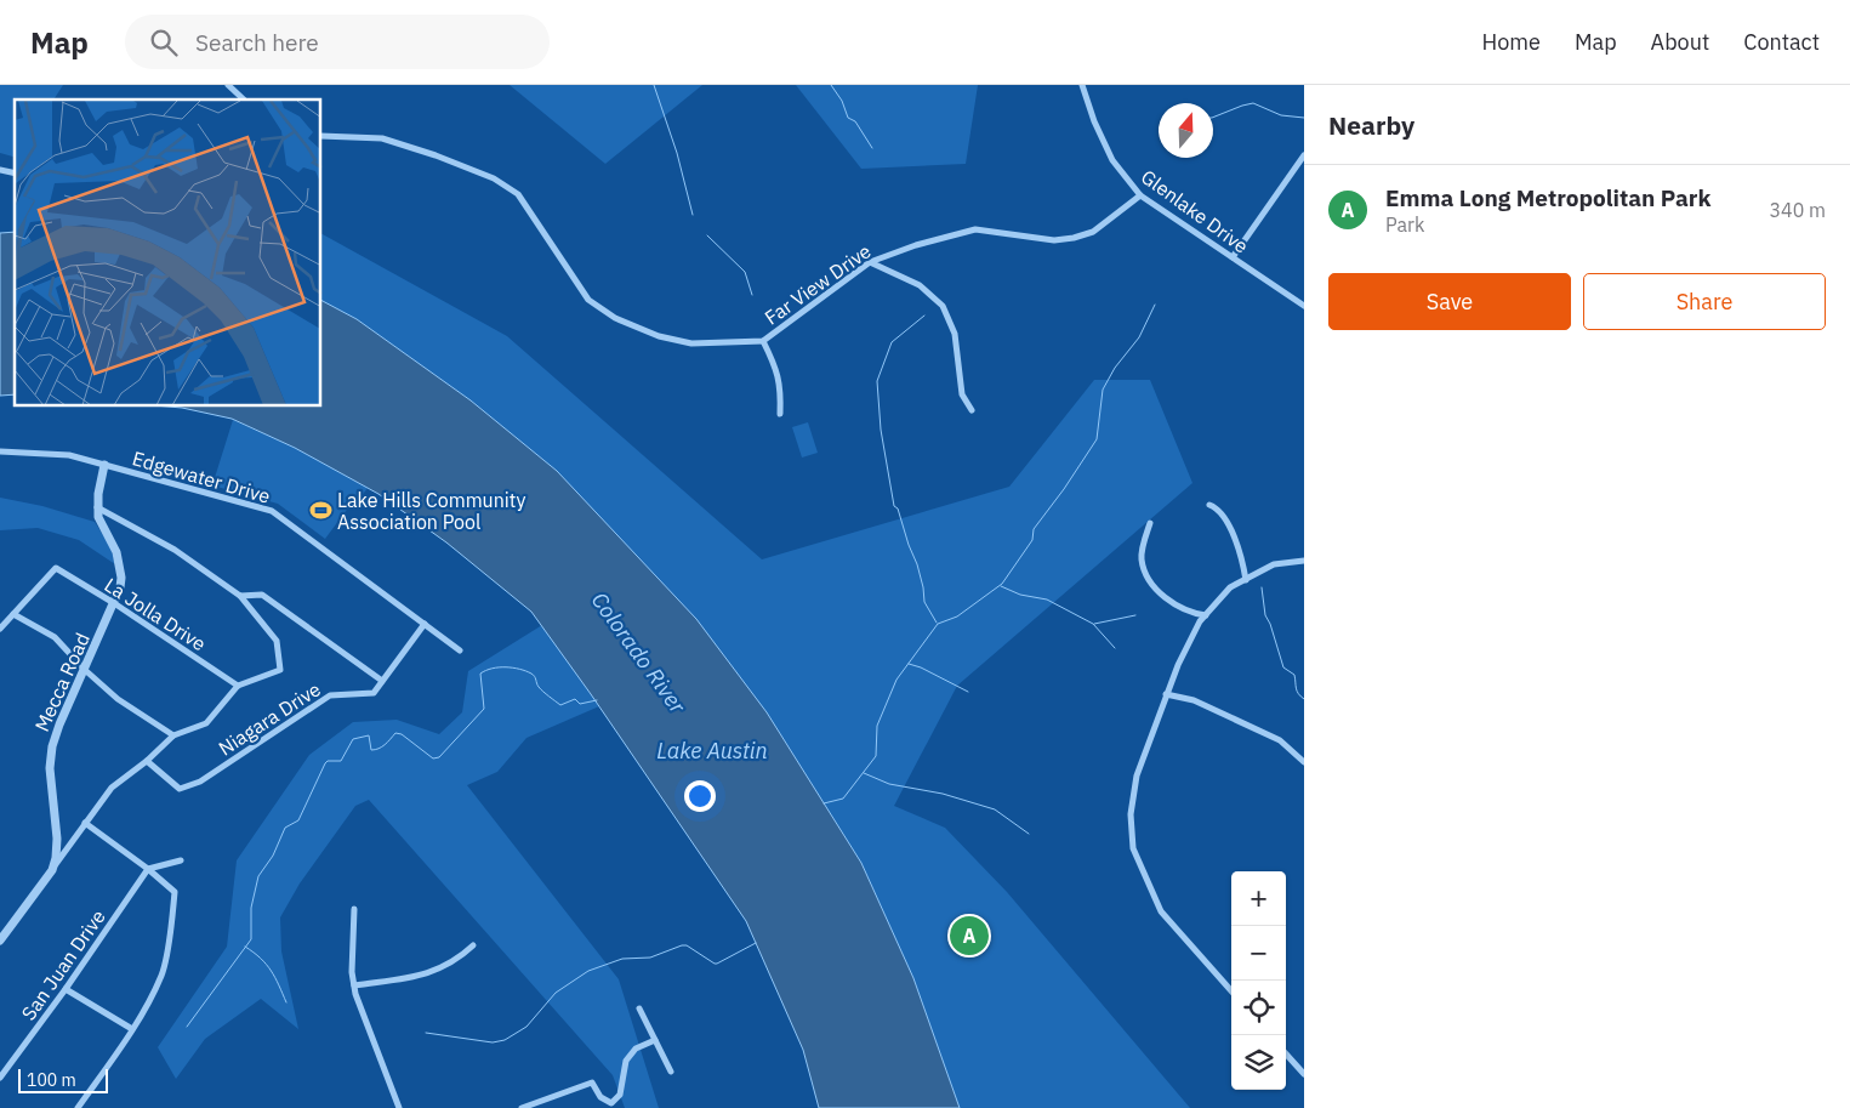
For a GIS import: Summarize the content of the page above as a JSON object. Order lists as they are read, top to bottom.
{
  "streets": {
    "street": [
      "Glenlake Drive",
      "Far View Drive",
      "Edgewater Drive",
      "La Jolla Drive",
      "Mecca Road",
      "Niagara Drive",
      "San Juan Drive"
    ]
  },
  "crossings": [
    ["Glenlake Drive", "Far View Drive"],
    ["Edgewater Drive", "Niagara Drive"],
    ["La Jolla Drive", "Mecca Road"]
  ],
  "water": ["Colorado River", "Lake Austin"],
  "places": {
    "sports": ["Lake Hills Community Association Pool"]
  },
  "scale_bar": "100 m",
  "north": "top",
  "page": {
    "header": "Map",
    "search": "Search here",
    "nav": [
      "Home",
      "Map",
      "About",
      "Contact"
    ],
    "heading": "Nearby",
    "list": [
      {
        "mark": "A",
        "name": "Emma Long Metropolitan Park",
        "note": "Park",
        "value": "340 m"
      }
    ],
    "buttons": ["Save", "Share"],
    "map_buttons": ["+", "−"],
    "pins": "A",
    "scale": "100 m"
  }
}
